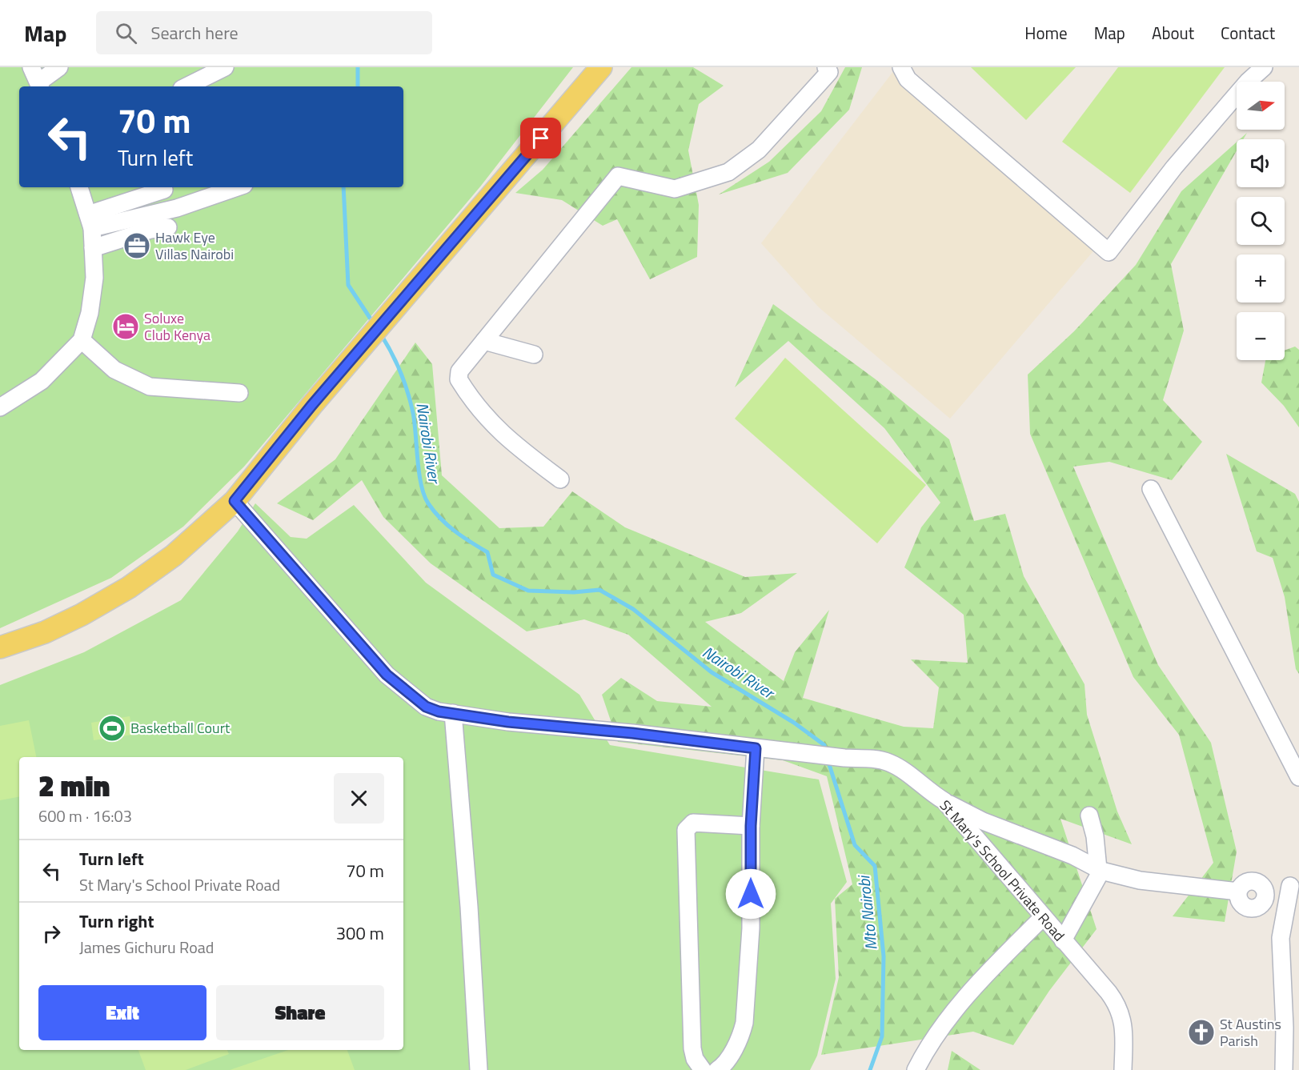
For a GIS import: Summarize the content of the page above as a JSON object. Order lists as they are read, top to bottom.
{
  "streets": {
    "street": ["St Mary's School Private Road"]
  },
  "water": ["Nairobi River", "Mto Nairobi"],
  "places": {
    "office": ["Hawk Eye Villas Nairobi"],
    "hotel": ["Soluxe Club Kenya"],
    "sports": ["Basketball Court"],
    "church": ["St Austins Parish"]
  },
  "north": "right",
  "page": {
    "header": "Map",
    "search": "Search here",
    "nav": [
      "Home",
      "Map",
      "About",
      "Contact"
    ],
    "map_buttons": ["+", "−"],
    "turn": ["70 m", "Turn left"],
    "heading": ["2 min", "600 m · 16:03"],
    "list": [
      {
        "name": "Turn left",
        "note": "St Mary's School Private Road",
        "value": "70 m"
      },
      {
        "name": "Turn right",
        "note": "James Gichuru Road",
        "value": "300 m"
      }
    ],
    "buttons": ["Exit", "Share"]
  }
}
